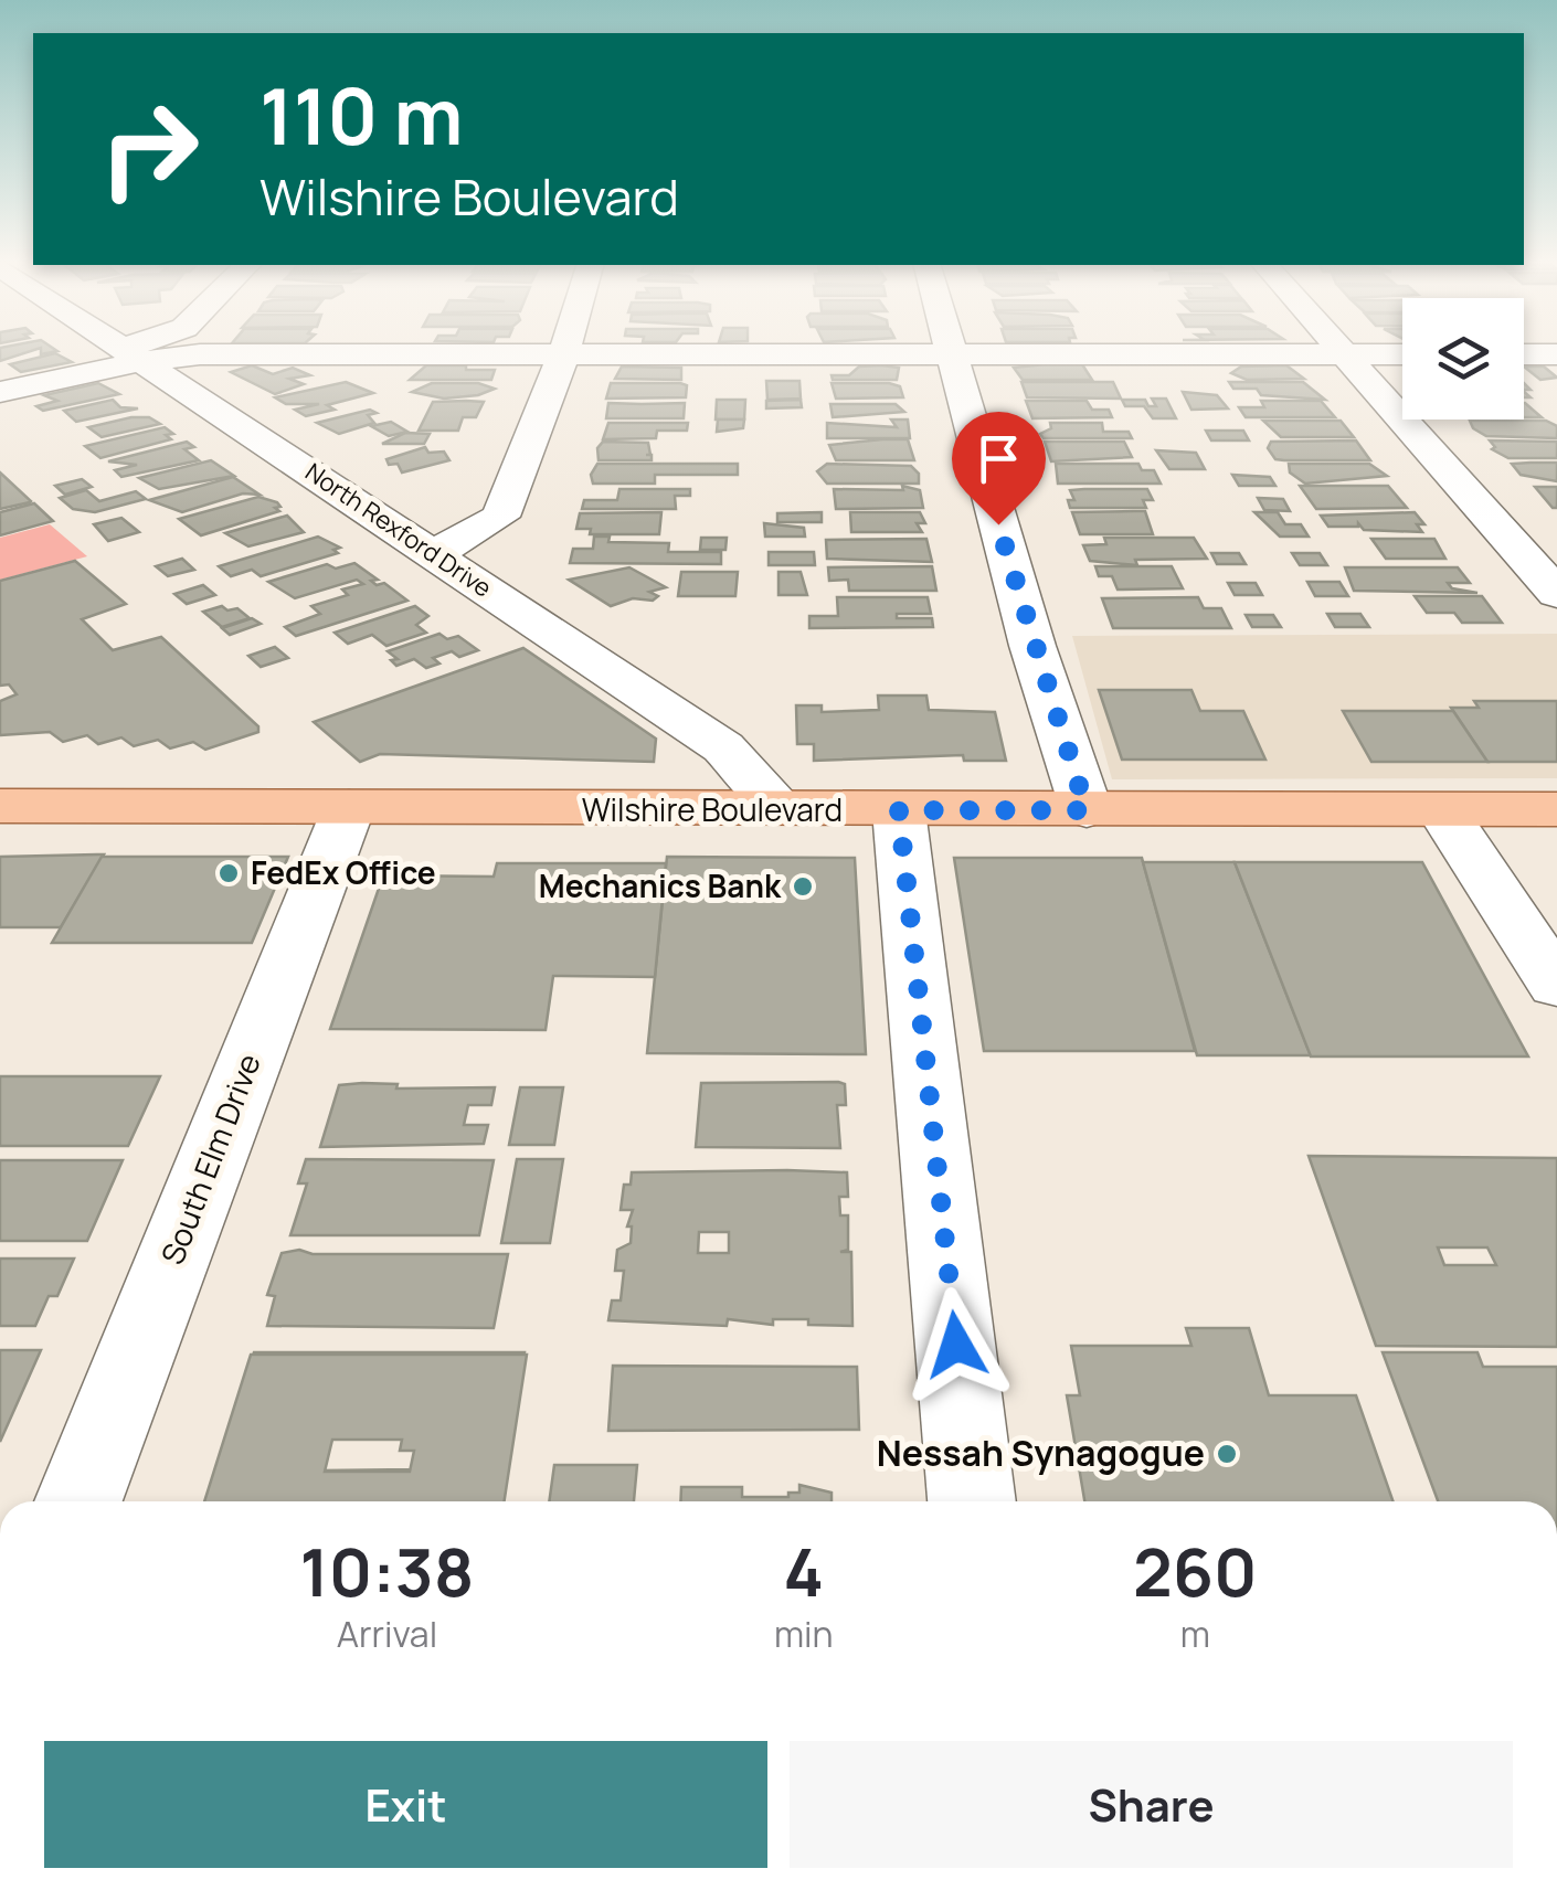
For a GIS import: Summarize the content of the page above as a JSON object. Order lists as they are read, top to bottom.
{
  "streets": {
    "main road": ["Wilshire Boulevard"],
    "street": ["North Rexford Drive", "South Elm Drive"]
  },
  "crossings": [
    ["North Rexford Drive", "Wilshire Boulevard"],
    ["Wilshire Boulevard", "South Elm Drive"]
  ],
  "places": ["FedEx Office", "Mechanics Bank", "Nessah Synagogue"],
  "page": {
    "turn": ["110 m", "Wilshire Boulevard"],
    "eta": [
      "10:38",
      "Arrival",
      "4",
      "min",
      "260",
      "m"
    ],
    "buttons": ["Exit", "Share"]
  }
}
